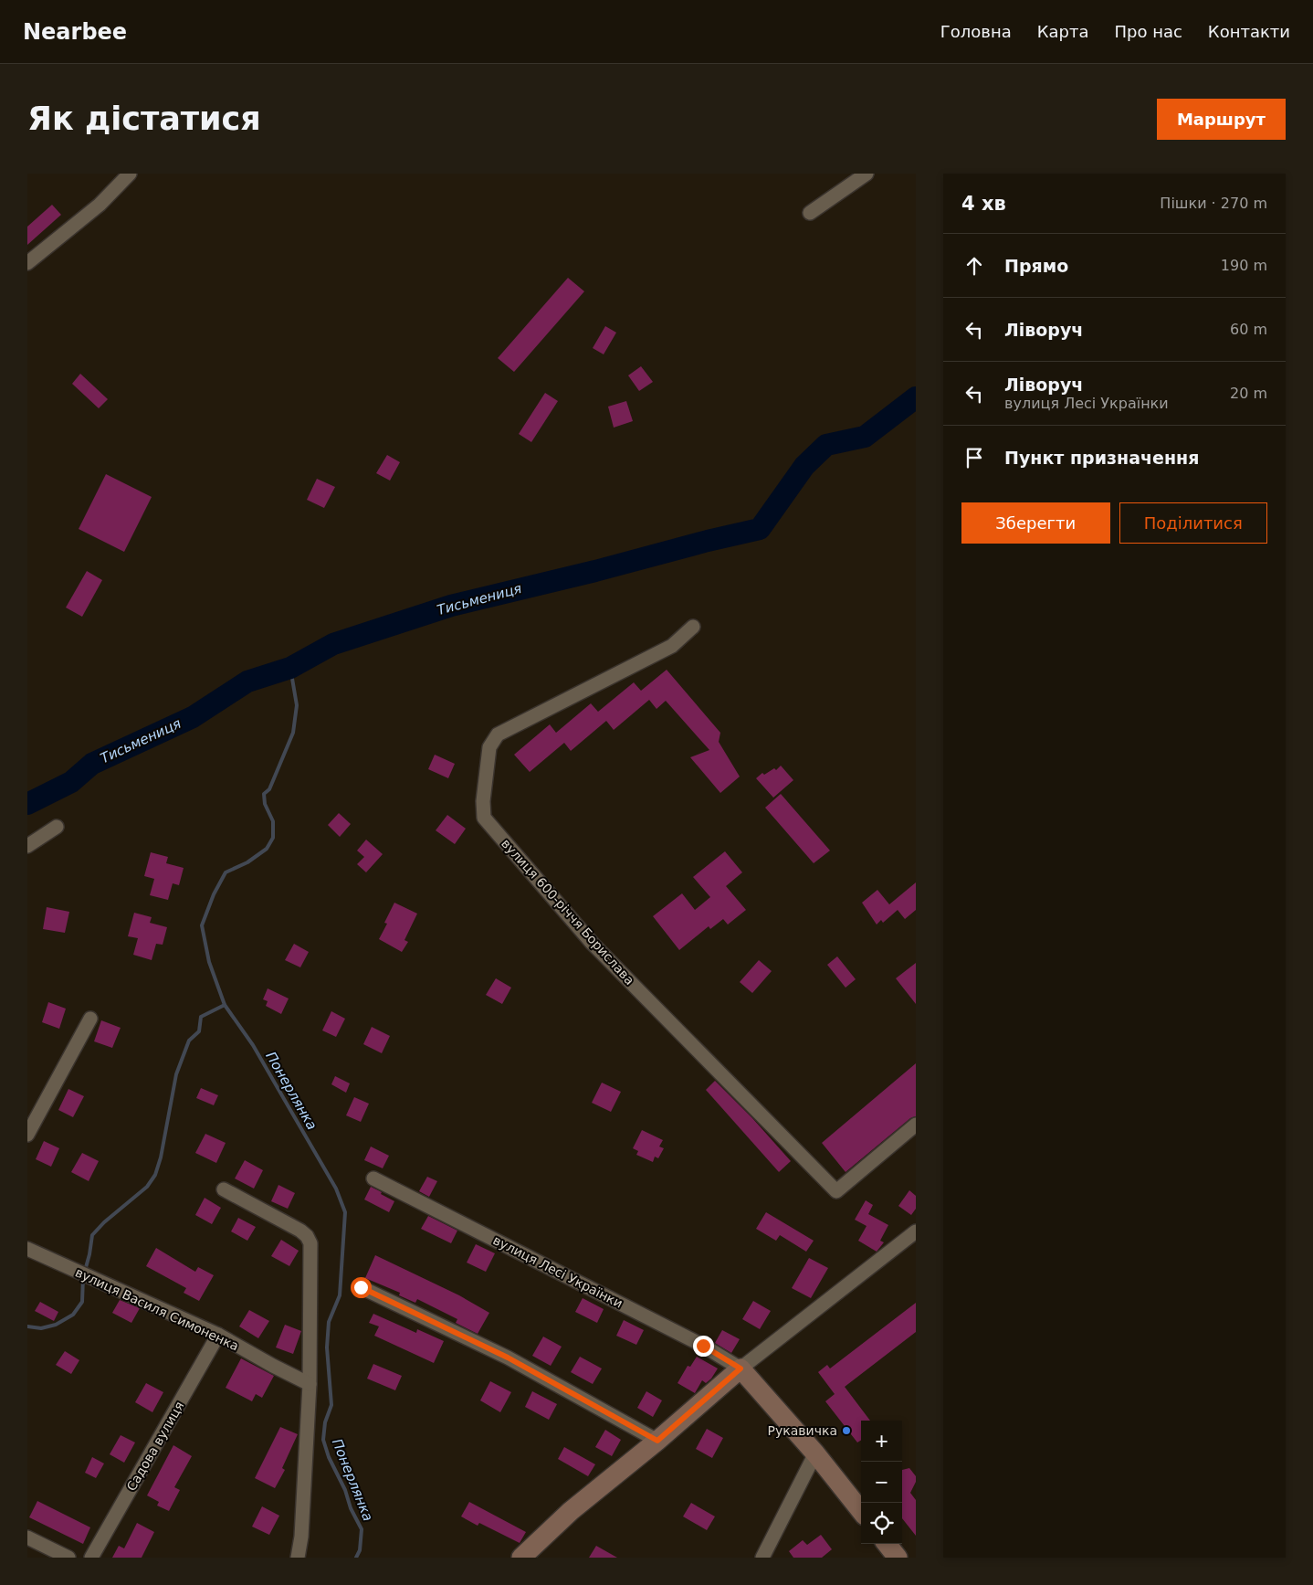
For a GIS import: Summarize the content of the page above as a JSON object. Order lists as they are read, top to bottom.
{
  "streets": {
    "street": [
      "вулиця 600-річчя Борислава",
      "вулиця Лесі Українки",
      "вулиця Василя Симоненка",
      "Садова вулиця"
    ]
  },
  "crossings": [
    ["вулиця Василя Симоненка", "Садова вулиця"]
  ],
  "water": ["Тисьмениця", "Понерлянка"],
  "places": ["Рукавичка"],
  "page": {
    "header": "Nearbee",
    "nav": [
      "Головна",
      "Карта",
      "Про нас",
      "Контакти"
    ],
    "buttons": [
      "Маршрут",
      ["Зберегти", "Поділитися"]
    ],
    "title": "Як дістатися",
    "heading": ["4 хв", "Пішки · 270 m"],
    "list": [
      ["Прямо", "190 m"],
      ["Ліворуч", "60 m"],
      ["Ліворуч", "вулиця Лесі Українки", "20 m"],
      "Пункт призначення"
    ],
    "map_buttons": ["+", "−"]
  }
}
